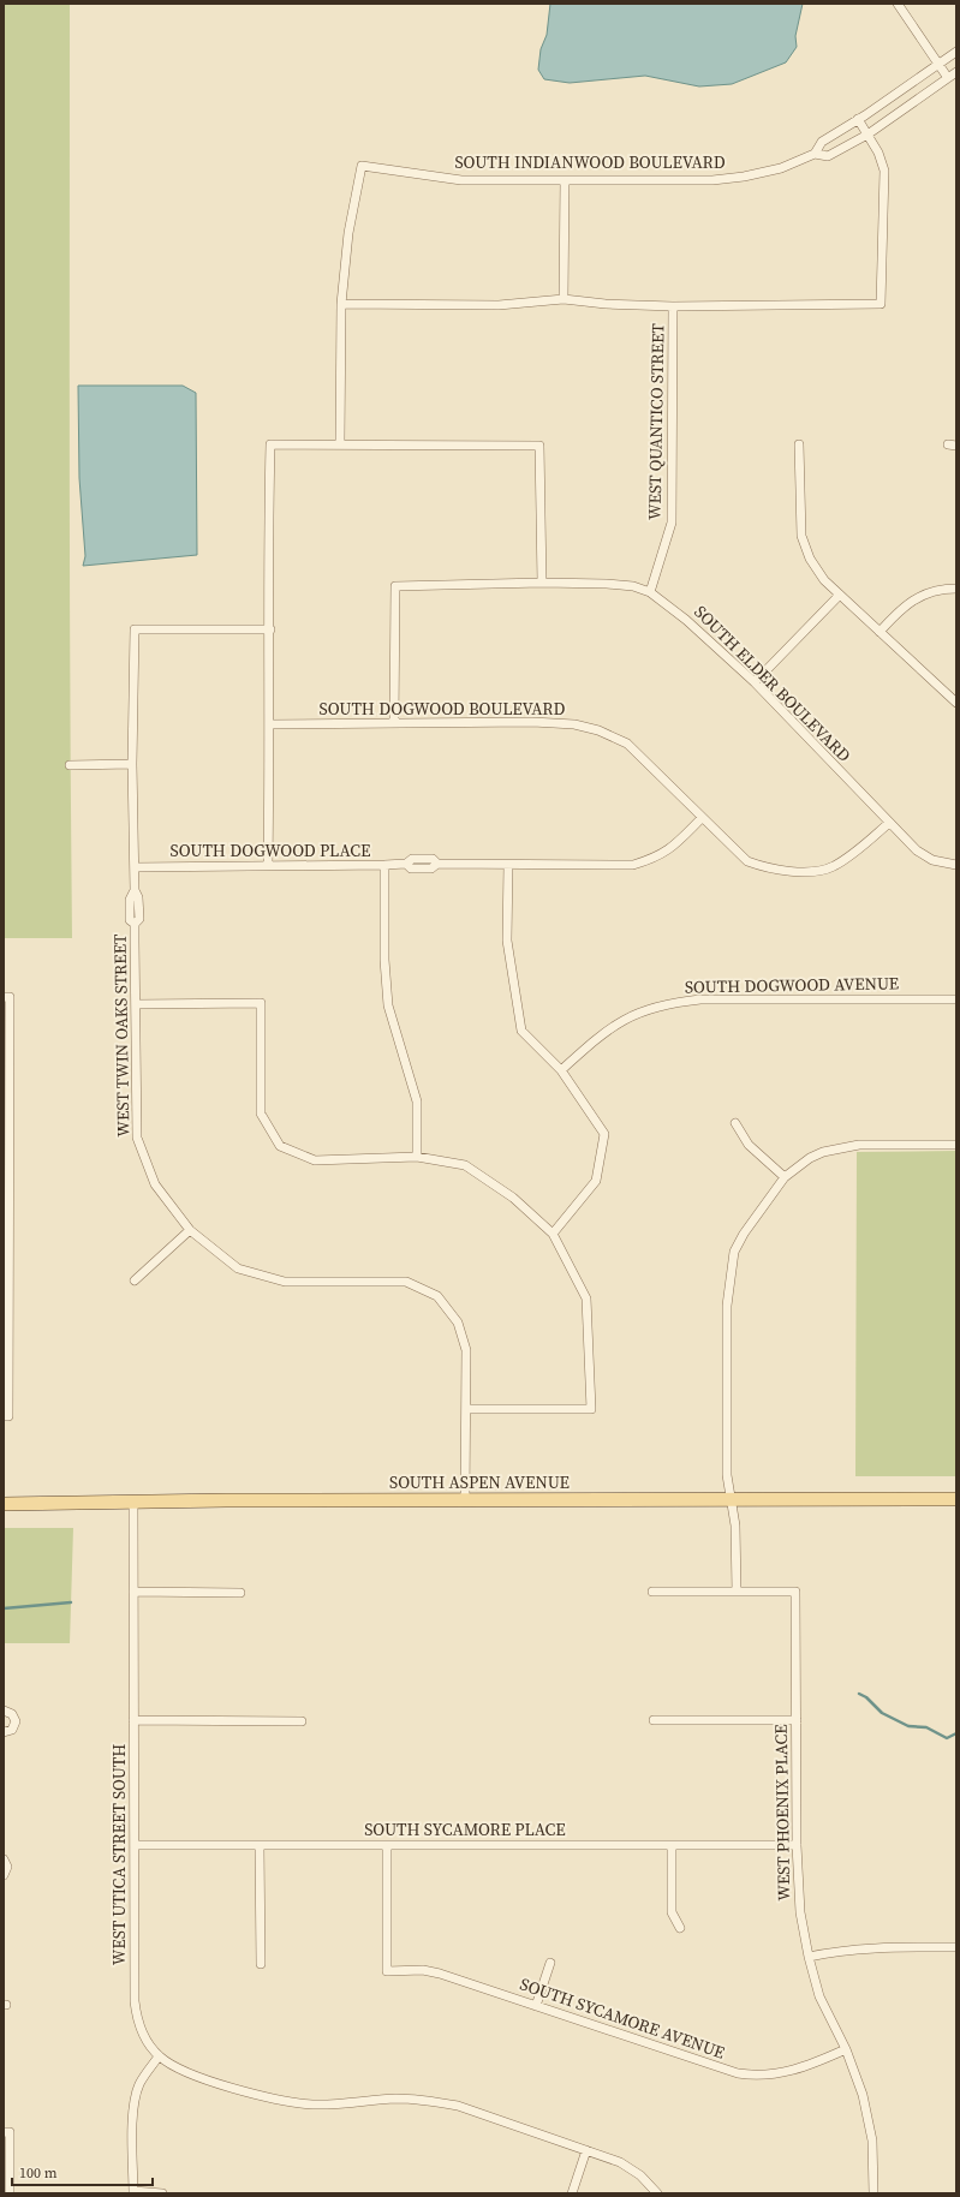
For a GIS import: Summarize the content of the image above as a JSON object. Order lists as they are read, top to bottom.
{
  "streets": {
    "main road": ["SOUTH ASPEN AVENUE"],
    "street": [
      "SOUTH INDIANWOOD BOULEVARD",
      "WEST QUANTICO STREET",
      "SOUTH ELDER BOULEVARD",
      "SOUTH DOGWOOD BOULEVARD",
      "SOUTH DOGWOOD PLACE",
      "SOUTH DOGWOOD AVENUE",
      "WEST TWIN OAKS STREET",
      "WEST PHOENIX PLACE",
      "SOUTH SYCAMORE PLACE",
      "WEST UTICA STREET SOUTH",
      "SOUTH SYCAMORE AVENUE"
    ]
  },
  "crossings": [
    ["WEST QUANTICO STREET", "SOUTH ELDER BOULEVARD"],
    ["SOUTH ELDER BOULEVARD", "SOUTH DOGWOOD BOULEVARD"],
    ["SOUTH DOGWOOD BOULEVARD", "SOUTH DOGWOOD PLACE"],
    ["SOUTH DOGWOOD PLACE", "WEST TWIN OAKS STREET"],
    ["WEST TWIN OAKS STREET", "SOUTH ASPEN AVENUE"],
    ["SOUTH ASPEN AVENUE", "WEST UTICA STREET SOUTH"],
    ["WEST PHOENIX PLACE", "SOUTH SYCAMORE PLACE"],
    ["WEST PHOENIX PLACE", "SOUTH SYCAMORE AVENUE"],
    ["SOUTH SYCAMORE PLACE", "WEST UTICA STREET SOUTH"],
    ["SOUTH SYCAMORE PLACE", "SOUTH SYCAMORE AVENUE"]
  ],
  "scale_bar": "100 m"
}
